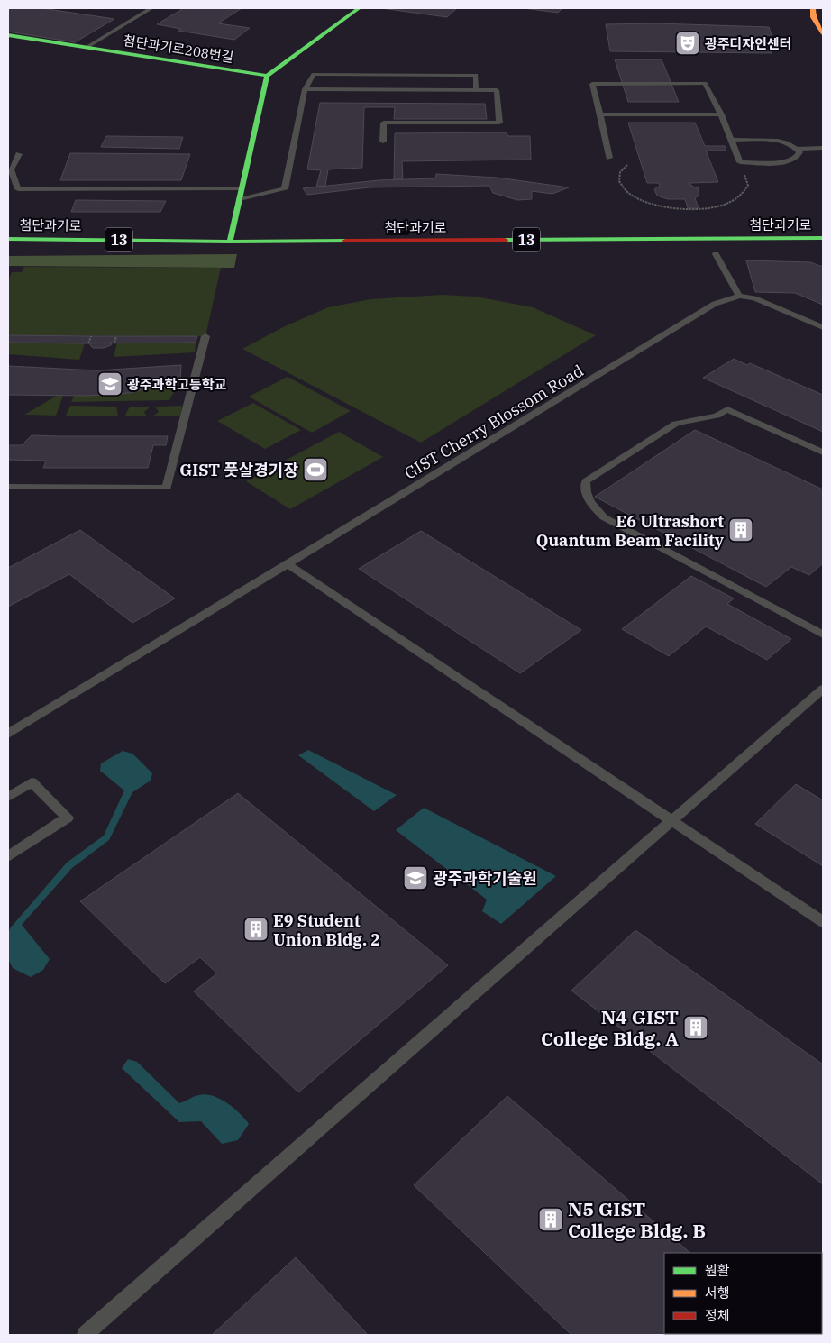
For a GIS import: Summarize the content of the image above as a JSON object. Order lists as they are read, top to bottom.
{
  "streets": {
    "street": ["첨단과기로208번길", "첨단과기로", "13"],
    "lane": ["GIST Cherry Blossom Road"]
  },
  "places": {
    "theatre": ["광주디자인센터"],
    "school or university": ["광주과학고등학교", "광주과학기술원"],
    "sports": ["GIST 풋살경기장"],
    "building": [
      "E6 Ultrashort Quantum Beam Facility",
      "E9 Student Union Bldg. 2",
      "N4 GIST College Bldg. A",
      "N5 GIST College Bldg. B"
    ]
  },
  "legend": ["원활", "서행", "정체"]
}
